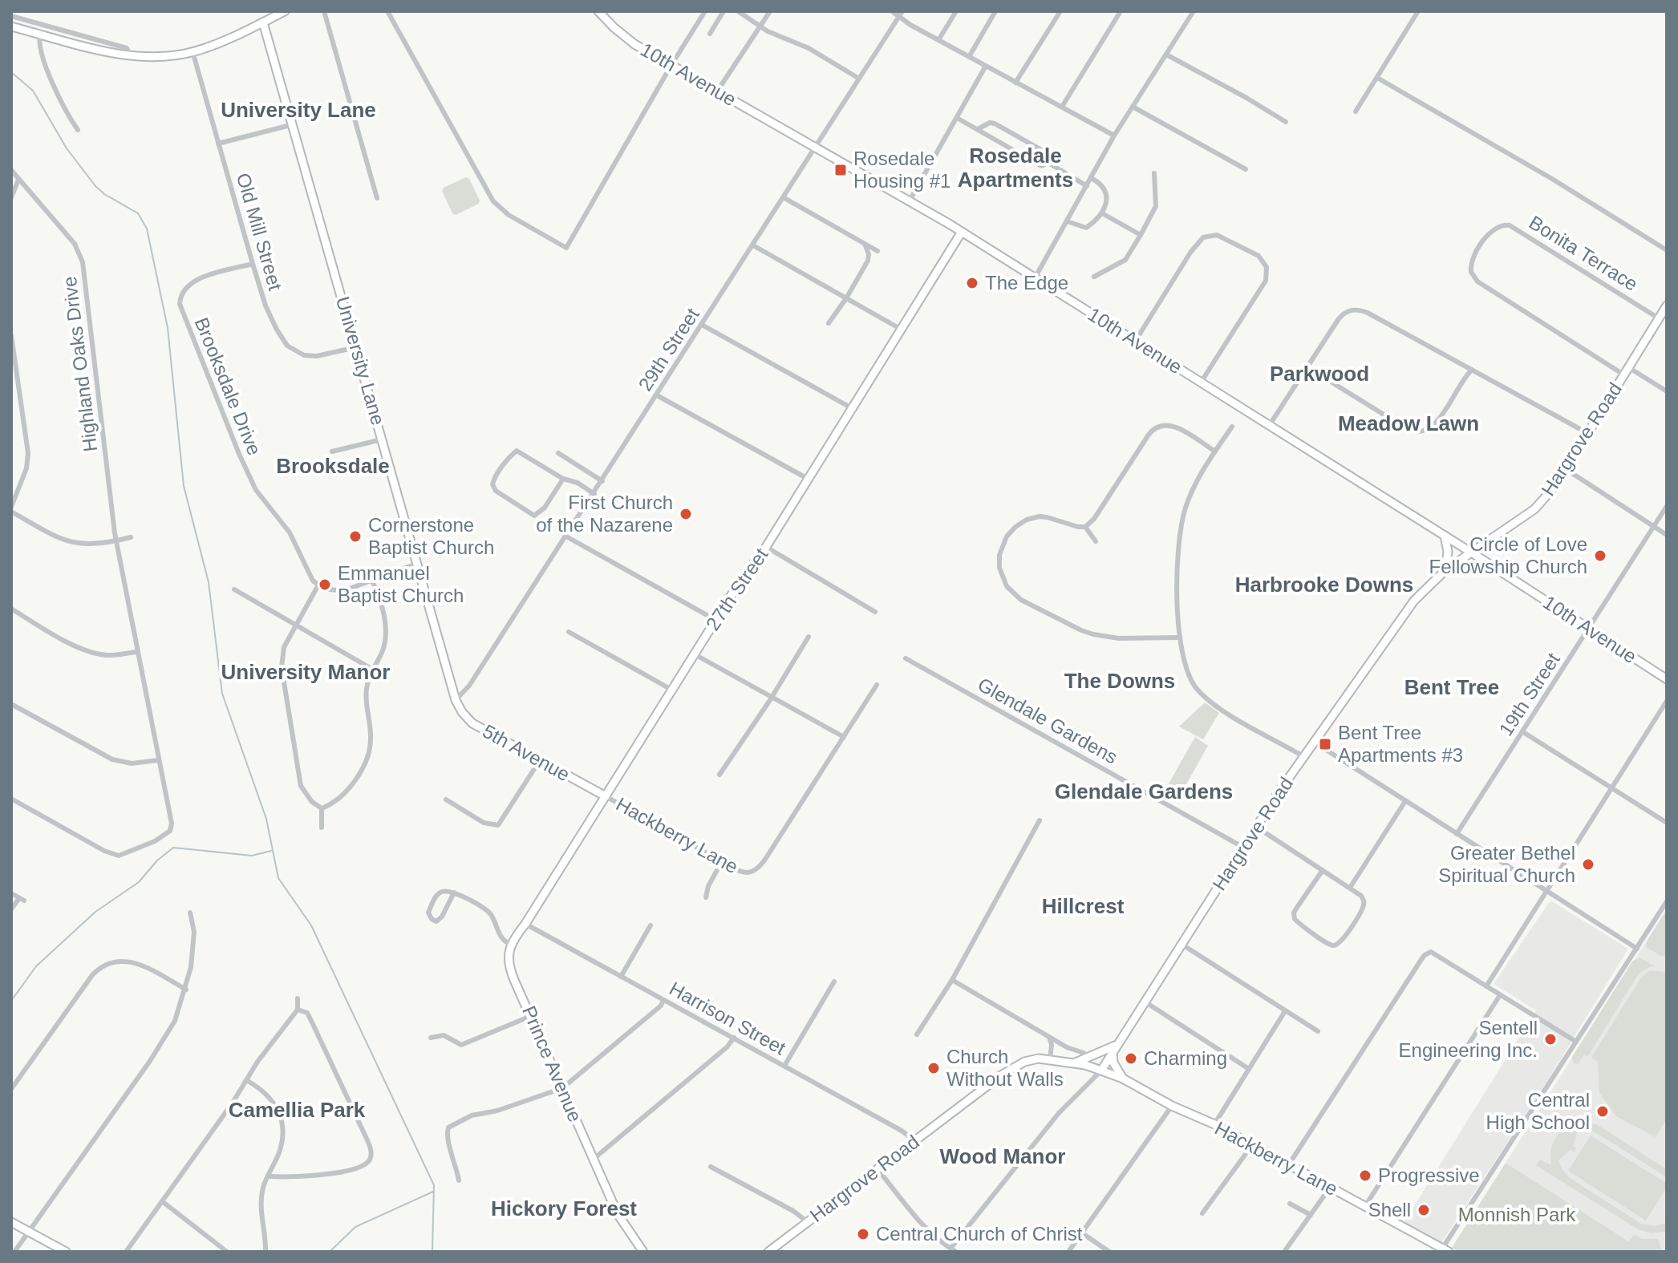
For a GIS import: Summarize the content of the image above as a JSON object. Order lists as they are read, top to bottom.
{
  "streets": {
    "main road": [
      "10th Avenue",
      "University Lane",
      "Hargrove Road",
      "27th Street",
      "5th Avenue",
      "Hackberry Lane",
      "Prince Avenue"
    ],
    "street": [
      "Old Mill Street",
      "Bonita Terrace",
      "29th Street",
      "Highland Oaks Drive",
      "Brooksdale Drive",
      "19th Street",
      "Glendale Gardens",
      "Harrison Street"
    ]
  },
  "crossings": [
    ["10th Avenue", "29th Street"],
    ["10th Avenue", "Hargrove Road"],
    ["10th Avenue", "27th Street"],
    ["10th Avenue", "19th Street"],
    ["Old Mill Street", "University Lane"],
    ["Old Mill Street", "Brooksdale Drive"],
    ["Bonita Terrace", "Hargrove Road"],
    ["29th Street", "University Lane"],
    ["29th Street", "5th Avenue"],
    ["University Lane", "5th Avenue"],
    ["Hargrove Road", "Glendale Gardens"],
    ["Hargrove Road", "Hackberry Lane"],
    ["Hargrove Road", "Harrison Street"],
    ["27th Street", "5th Avenue"],
    ["27th Street", "Hackberry Lane"],
    ["27th Street", "Harrison Street"],
    ["27th Street", "Prince Avenue"],
    ["5th Avenue", "Hackberry Lane"]
  ],
  "districts": [
    "University Lane",
    "Rosedale Apartments",
    "Parkwood",
    "Meadow Lawn",
    "Brooksdale",
    "Harbrooke Downs",
    "University Manor",
    "The Downs",
    "Bent Tree",
    "Glendale Gardens",
    "Hillcrest",
    "Camellia Park",
    "Wood Manor",
    "Hickory Forest"
  ],
  "parks": ["Monnish Park"],
  "places": {
    "transit": ["Rosedale Housing #1", "Bent Tree Apartments #3"],
    "other": [
      "The Edge",
      "First Church of the Nazarene",
      "Cornerstone Baptist Church",
      "Circle of Love Fellowship Church",
      "Emmanuel Baptist Church",
      "Greater Bethel Spiritual Church",
      "Sentell Engineering Inc.",
      "Charming",
      "Church Without Walls",
      "Central High School",
      "Progressive",
      "Shell",
      "Central Church of Christ"
    ]
  }
}
